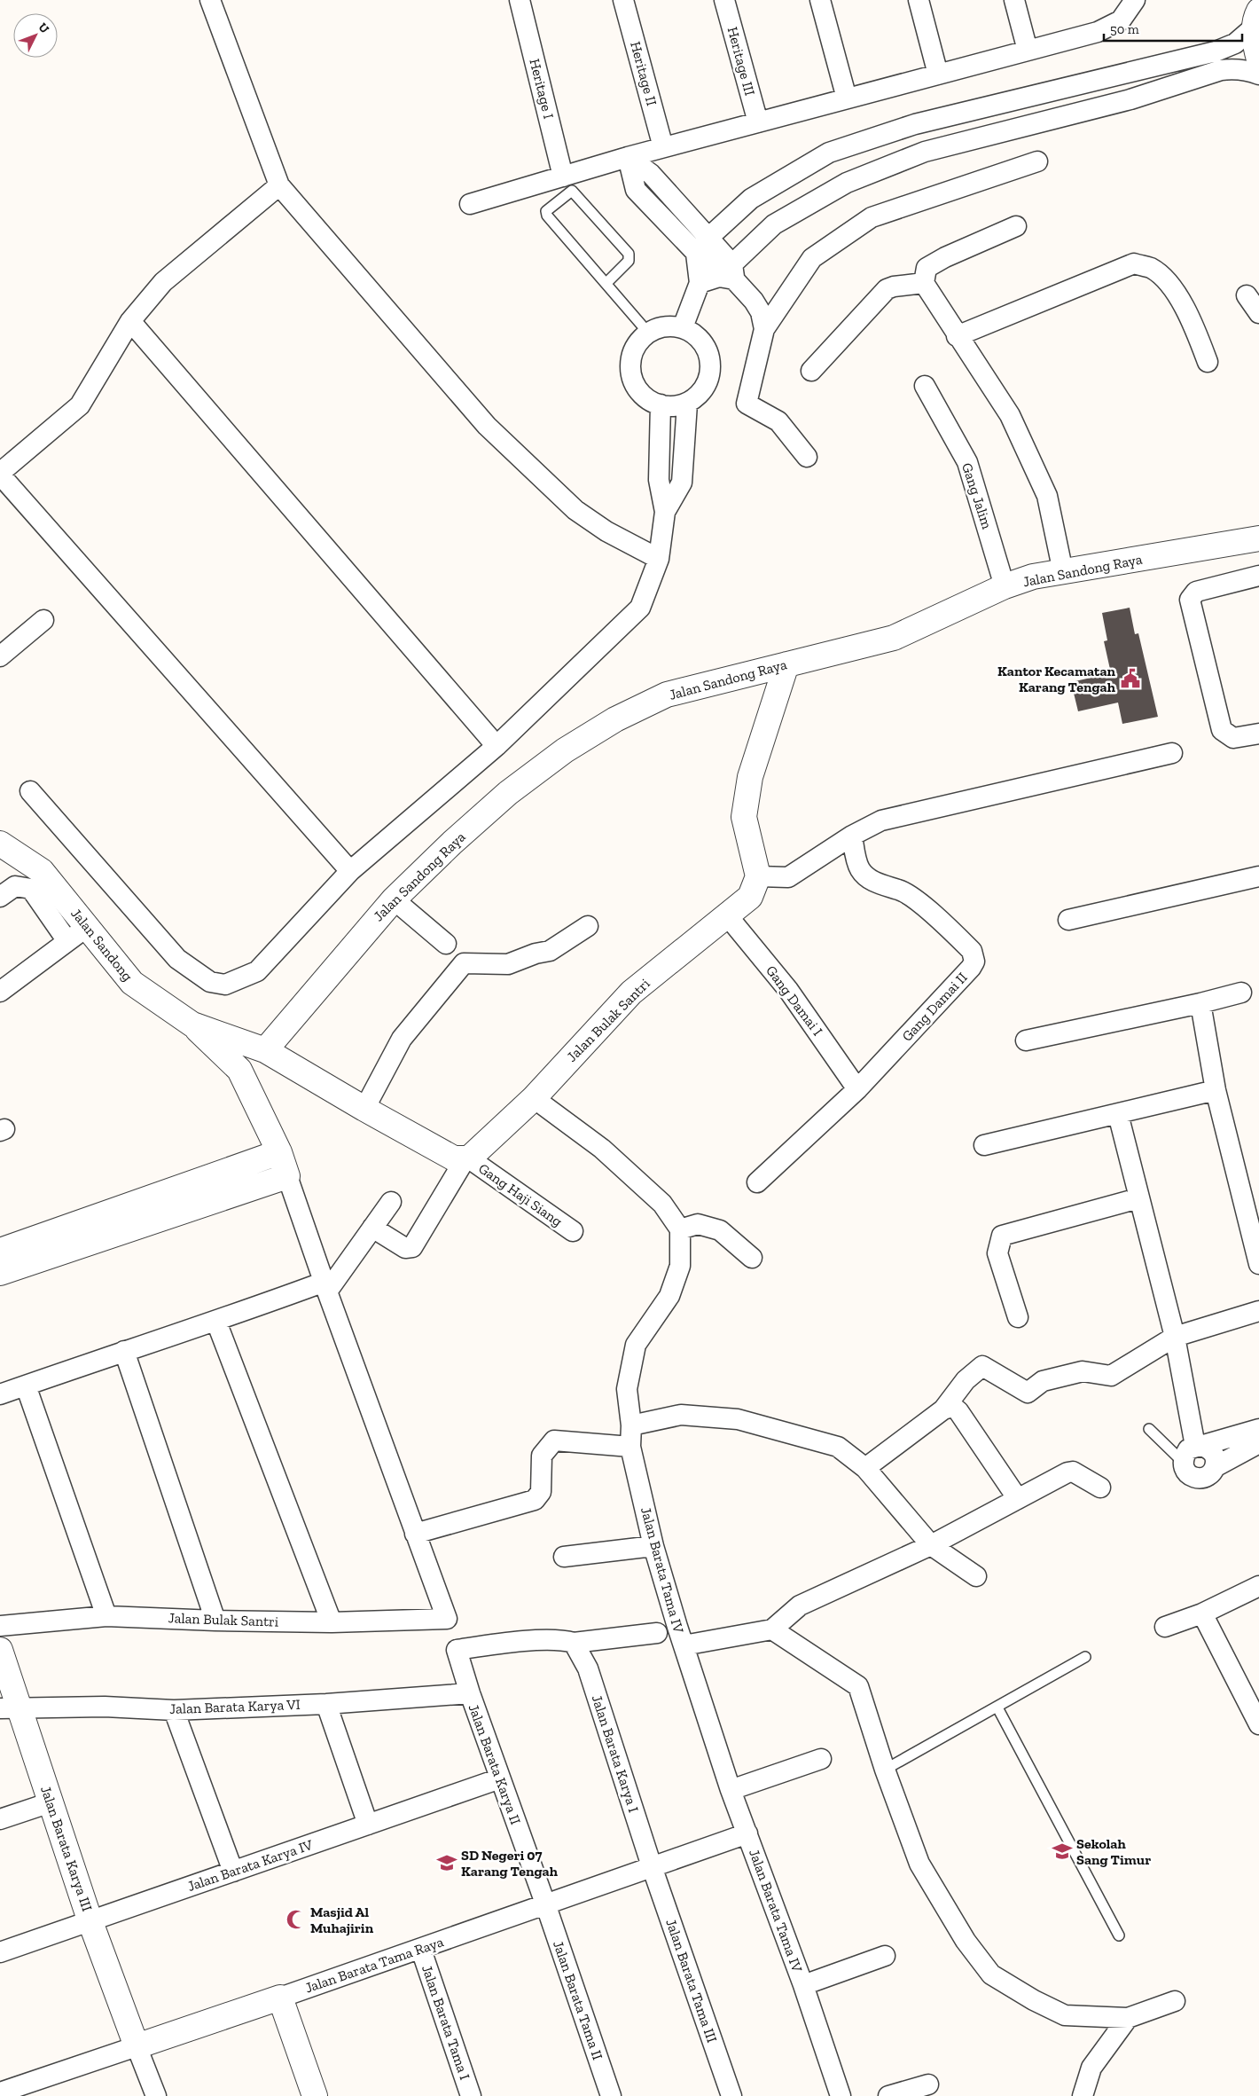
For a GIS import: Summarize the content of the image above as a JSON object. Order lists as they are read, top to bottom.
{
  "streets": {
    "street": [
      "Heritage III",
      "Heritage II",
      "Heritage I",
      "Gang Jalim",
      "Jalan Sandong Raya",
      "Jalan Sandong",
      "Gang Damai I",
      "Gang Damai II",
      "Jalan Bulak Santri",
      "Gang Haji Siang",
      "Jalan Barata Tama IV",
      "Jalan Barata Karya VI",
      "Jalan Barata Karya I",
      "Jalan Barata Karya II",
      "Jalan Barata Karya III",
      "Jalan Barata Karya IV",
      "Jalan Barata Tama Raya",
      "Jalan Barata Tama III",
      "Jalan Barata Tama II",
      "Jalan Barata Tama I"
    ]
  },
  "crossings": [
    ["Gang Jalim", "Jalan Sandong Raya"],
    ["Jalan Sandong Raya", "Jalan Sandong"],
    ["Gang Damai I", "Gang Damai II"],
    ["Gang Damai I", "Jalan Bulak Santri"],
    ["Jalan Bulak Santri", "Gang Haji Siang"],
    ["Jalan Barata Tama IV", "Jalan Barata Tama Raya"],
    ["Jalan Barata Karya VI", "Jalan Barata Karya II"],
    ["Jalan Barata Karya VI", "Jalan Barata Karya III"],
    ["Jalan Barata Karya I", "Jalan Barata Karya II"],
    ["Jalan Barata Karya I", "Jalan Barata Tama Raya"],
    ["Jalan Barata Karya I", "Jalan Barata Tama III"],
    ["Jalan Barata Karya II", "Jalan Barata Karya IV"],
    ["Jalan Barata Karya II", "Jalan Barata Tama Raya"],
    ["Jalan Barata Karya II", "Jalan Barata Tama II"],
    ["Jalan Barata Karya III", "Jalan Barata Karya IV"],
    ["Jalan Barata Karya III", "Jalan Barata Tama Raya"],
    ["Jalan Barata Tama Raya", "Jalan Barata Tama III"],
    ["Jalan Barata Tama Raya", "Jalan Barata Tama II"],
    ["Jalan Barata Tama Raya", "Jalan Barata Tama I"]
  ],
  "places": {
    "public building": ["Kantor Kecamatan Karang Tengah"],
    "school or university": ["Sekolah Sang Timur", "SD Negeri 07 Karang Tengah"],
    "mosque": ["Masjid Al Muhajirin"]
  },
  "scale_bar": "50 m",
  "north": "top right"
}
